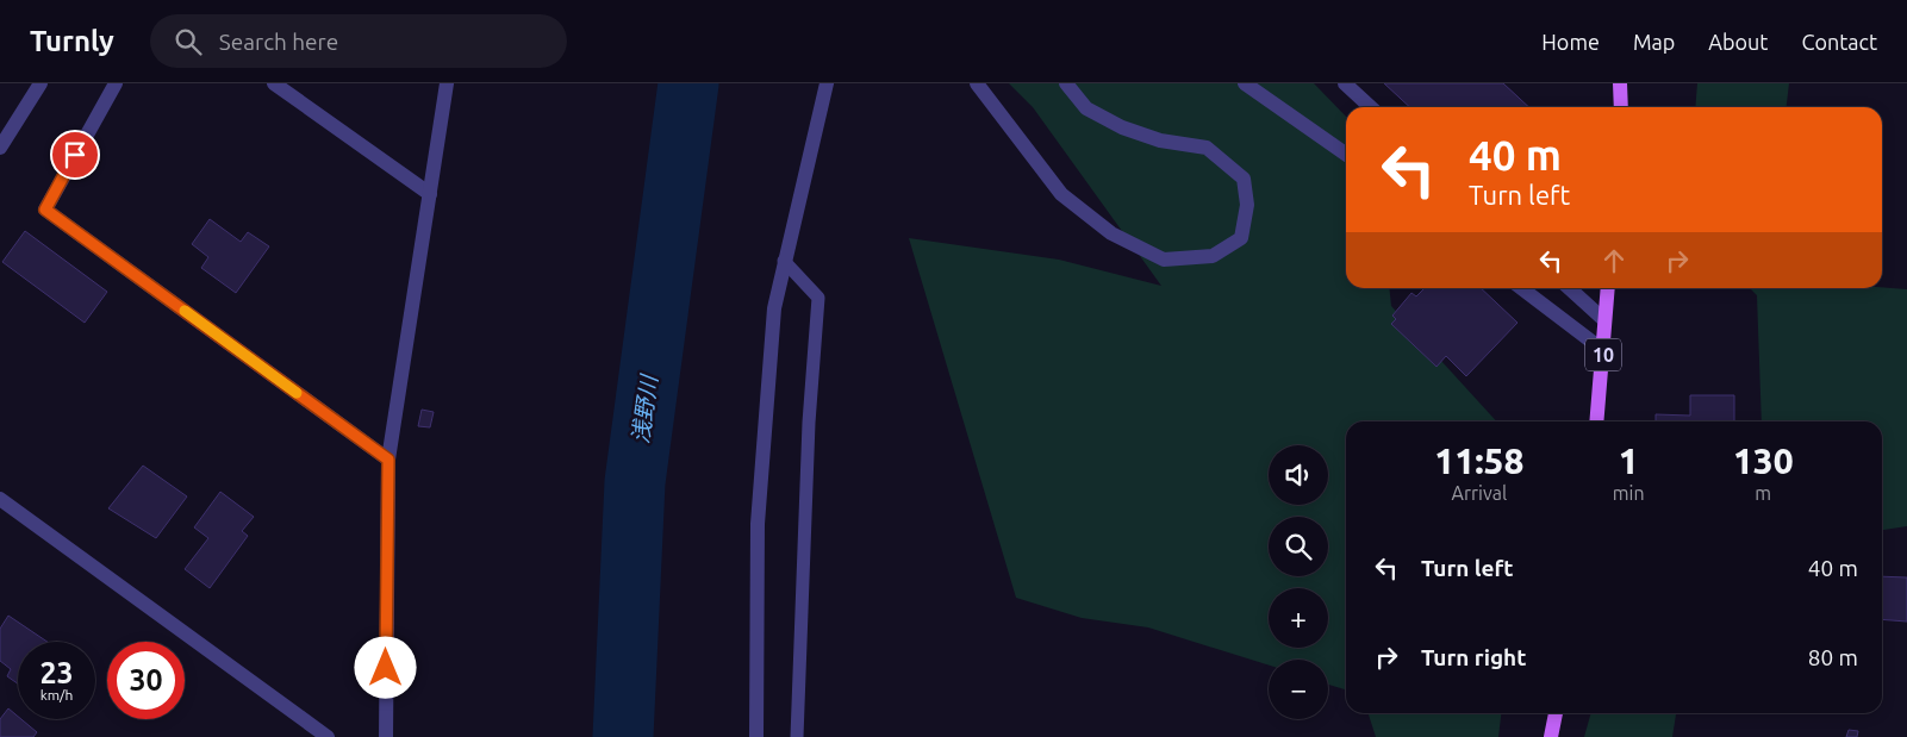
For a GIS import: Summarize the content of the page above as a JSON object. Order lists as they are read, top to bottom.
{
  "streets": {
    "main road": ["10"]
  },
  "water": ["浅野川"],
  "page": {
    "header": "Turnly",
    "search": "Search here",
    "nav": [
      "Home",
      "Map",
      "About",
      "Contact"
    ],
    "turn": ["40 m", "Turn left"],
    "eta": [
      "11:58",
      "Arrival",
      "1",
      "min",
      "130",
      "m"
    ],
    "map_buttons": ["+", "−"],
    "list": [
      {
        "name": "Turn left",
        "value": "40 m"
      },
      {
        "name": "Turn right",
        "value": "80 m"
      }
    ],
    "speed": "23 km/h",
    "limit": "30"
  }
}
